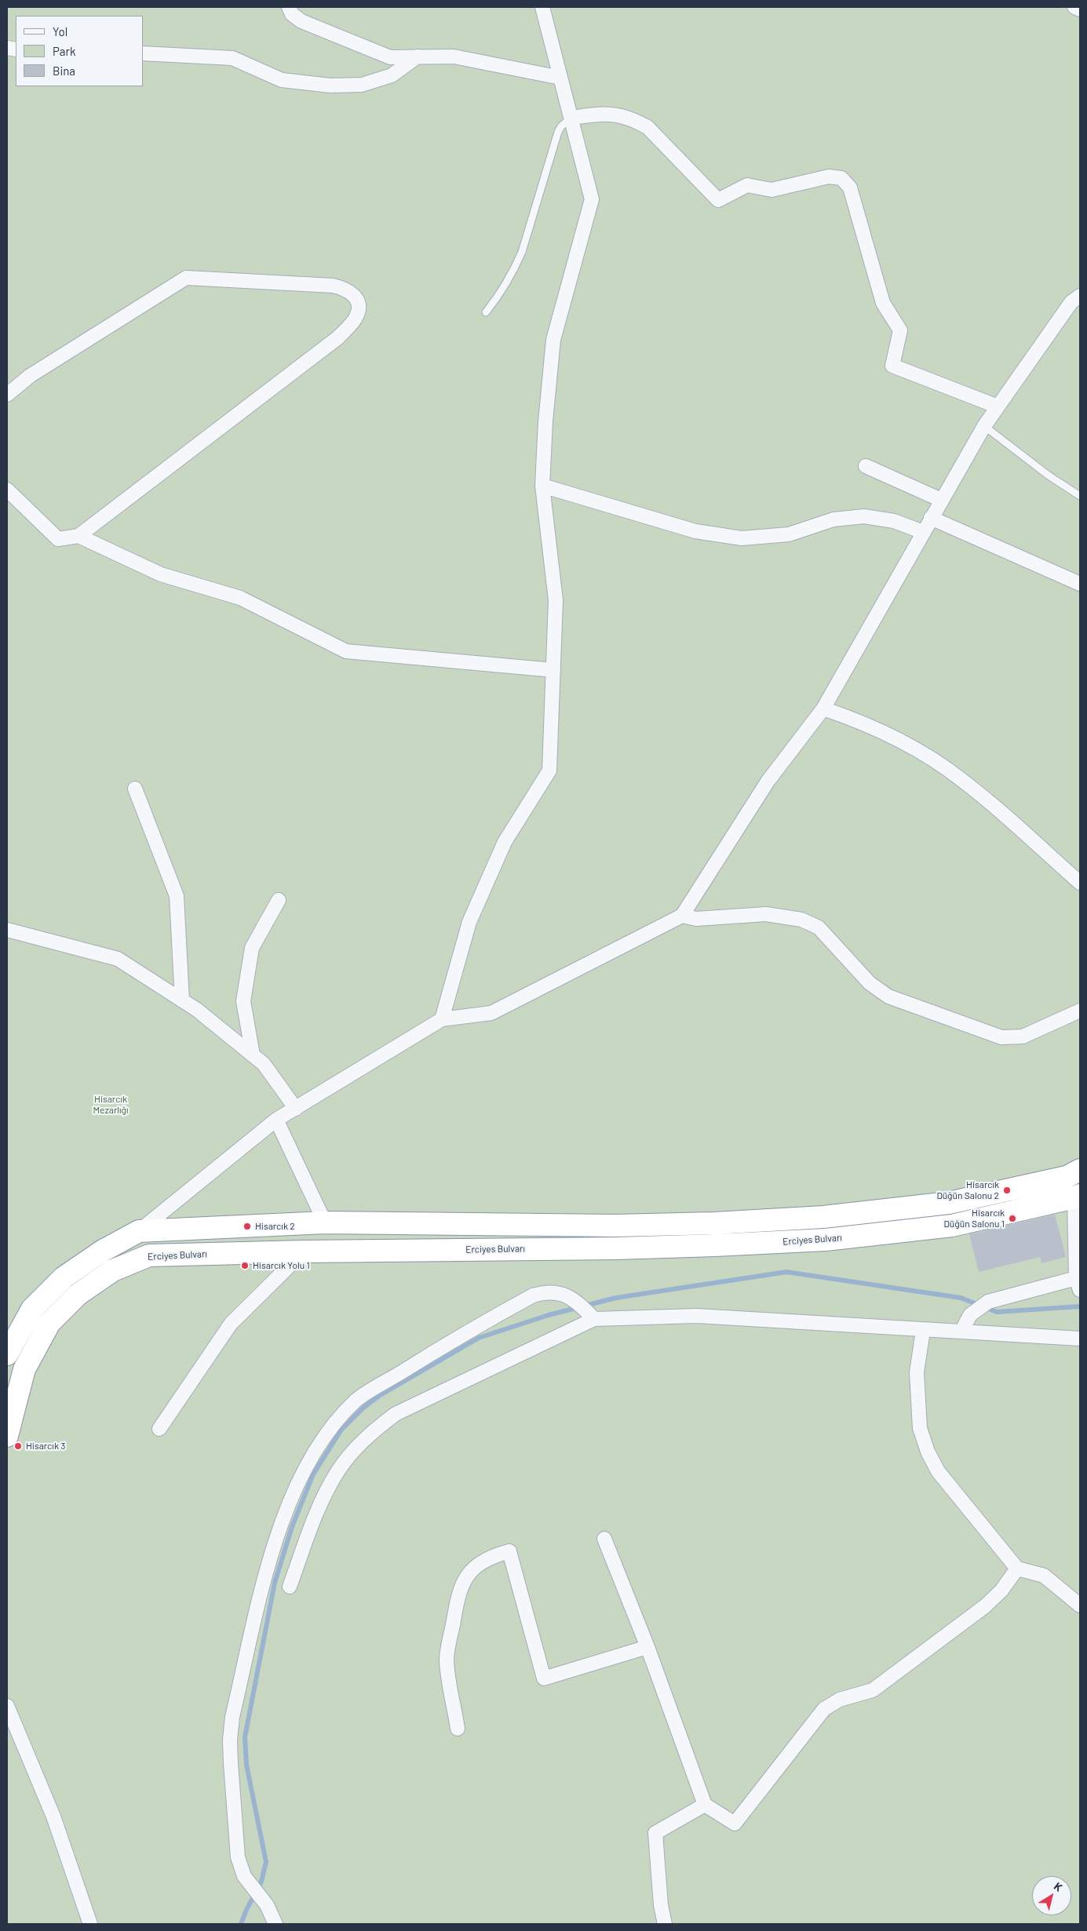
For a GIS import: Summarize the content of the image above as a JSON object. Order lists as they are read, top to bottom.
{
  "streets": {
    "highway": ["Erciyes Bulvarı"]
  },
  "parks": ["Hisarcık Mezarlığı"],
  "places": [
    "Hisarcık Düğün Salonu 2",
    "Hisarcık Düğün Salonu 1",
    "Hisarcık 2",
    "Hisarcık Yolu 1",
    "Hisarcık 3"
  ],
  "legend": ["Yol", "Park", "Bina"],
  "north": "top right"
}
